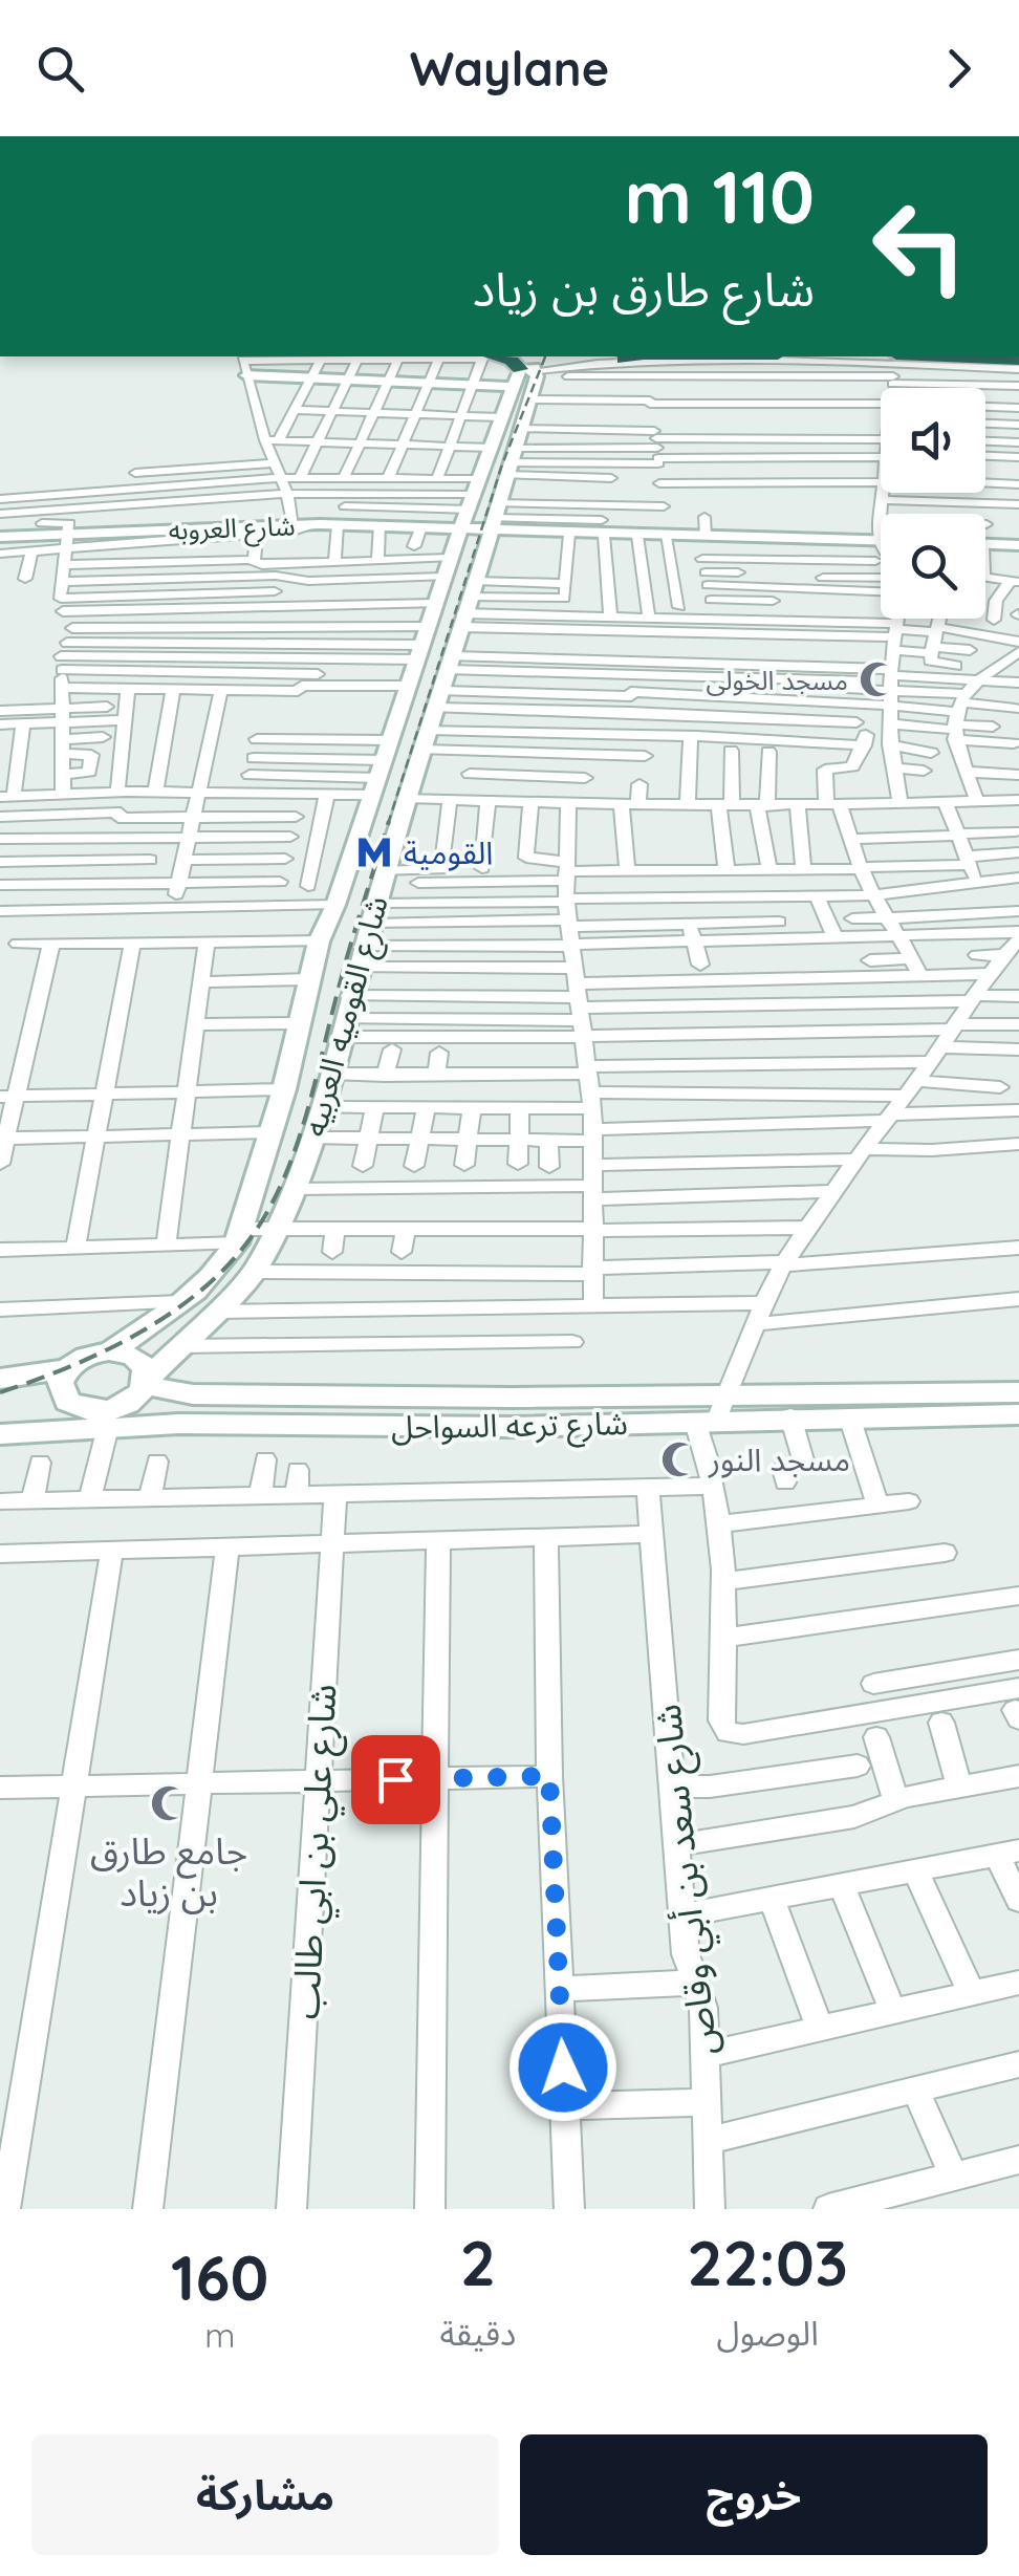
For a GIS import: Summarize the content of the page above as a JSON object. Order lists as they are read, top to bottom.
{
  "streets": {
    "street": [
      "شارع العروبه",
      "شارع القوميه العربيه",
      "شارع ترعه السواحل",
      "شارع علي بن ابي طالب",
      "شارع سعد بن أبي وقاص"
    ]
  },
  "crossings": [
    ["شارع العروبه", "شارع القوميه العربيه"],
    ["شارع القوميه العربيه", "شارع ترعه السواحل"]
  ],
  "places": {
    "mosque": ["مسجد الخولى", "مسجد النور", "جامع طارق بن زياد"],
    "metro station": ["القومية"]
  },
  "page": {
    "header": "Waylane",
    "turn": ["110 m", "شارع طارق بن زياد"],
    "eta": [
      "22:03",
      "الوصول",
      "2",
      "دقيقة",
      "160",
      "m"
    ],
    "buttons": ["خروج", "مشاركة"]
  }
}
